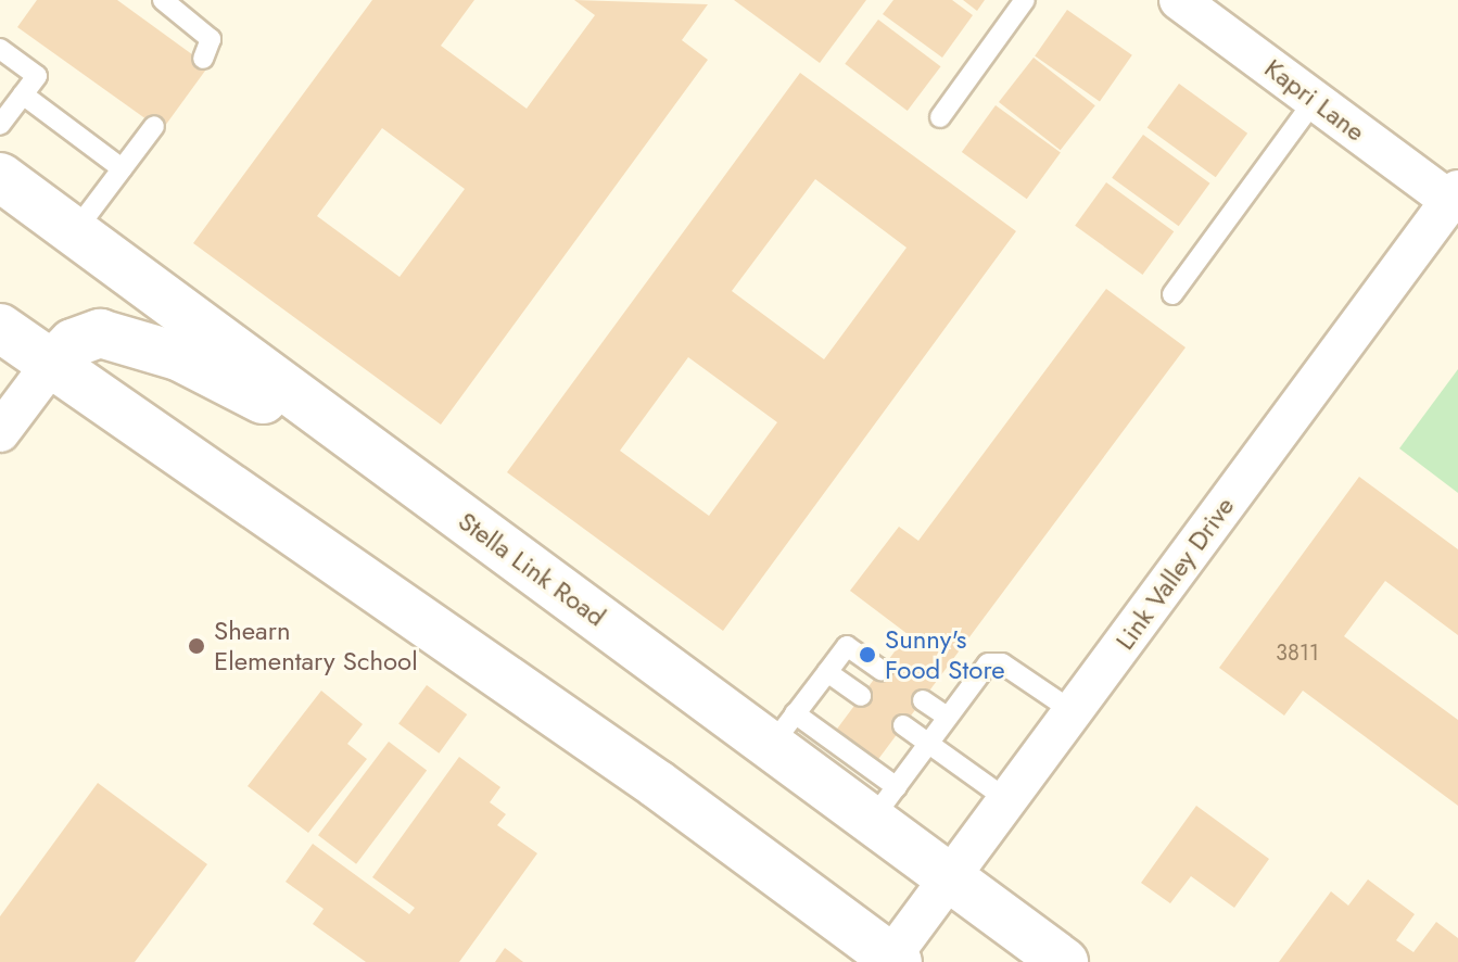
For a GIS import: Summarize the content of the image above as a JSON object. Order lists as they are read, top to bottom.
{
  "streets": {
    "main road": ["Stella Link Road"],
    "street": ["Kapri Lane", "Link Valley Drive"]
  },
  "crossings": [
    ["Kapri Lane", "Link Valley Drive"],
    ["Stella Link Road", "Link Valley Drive"]
  ],
  "places": ["Shearn Elementary School", "Sunny's Food Store"],
  "house_numbers": ["3811"]
}
